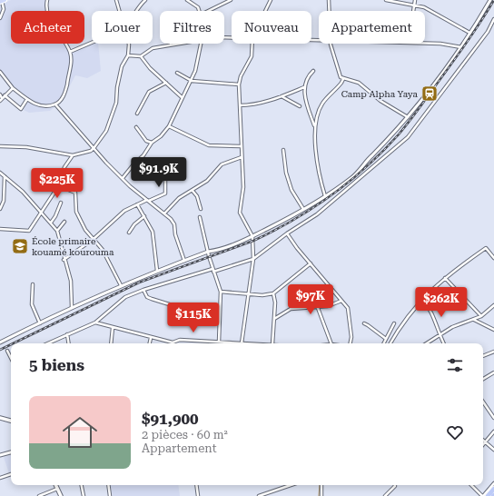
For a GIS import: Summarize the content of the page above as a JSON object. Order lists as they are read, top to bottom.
{
  "places": {
    "station": ["Camp Alpha Yaya"],
    "school or university": ["École primaire kouamé kourouma"]
  },
  "page": {
    "chip": [
      "Acheter",
      "Louer",
      "Filtres",
      "Nouveau",
      "Appartement"
    ],
    "price": [
      "$91.9K",
      "$225K",
      "$97K",
      "$262K",
      "$115K"
    ],
    "heading": "5 biens",
    "list": [
      {
        "name": "$91,900",
        "note": "2 pièces · 60 m² · Appartement"
      }
    ]
  }
}
